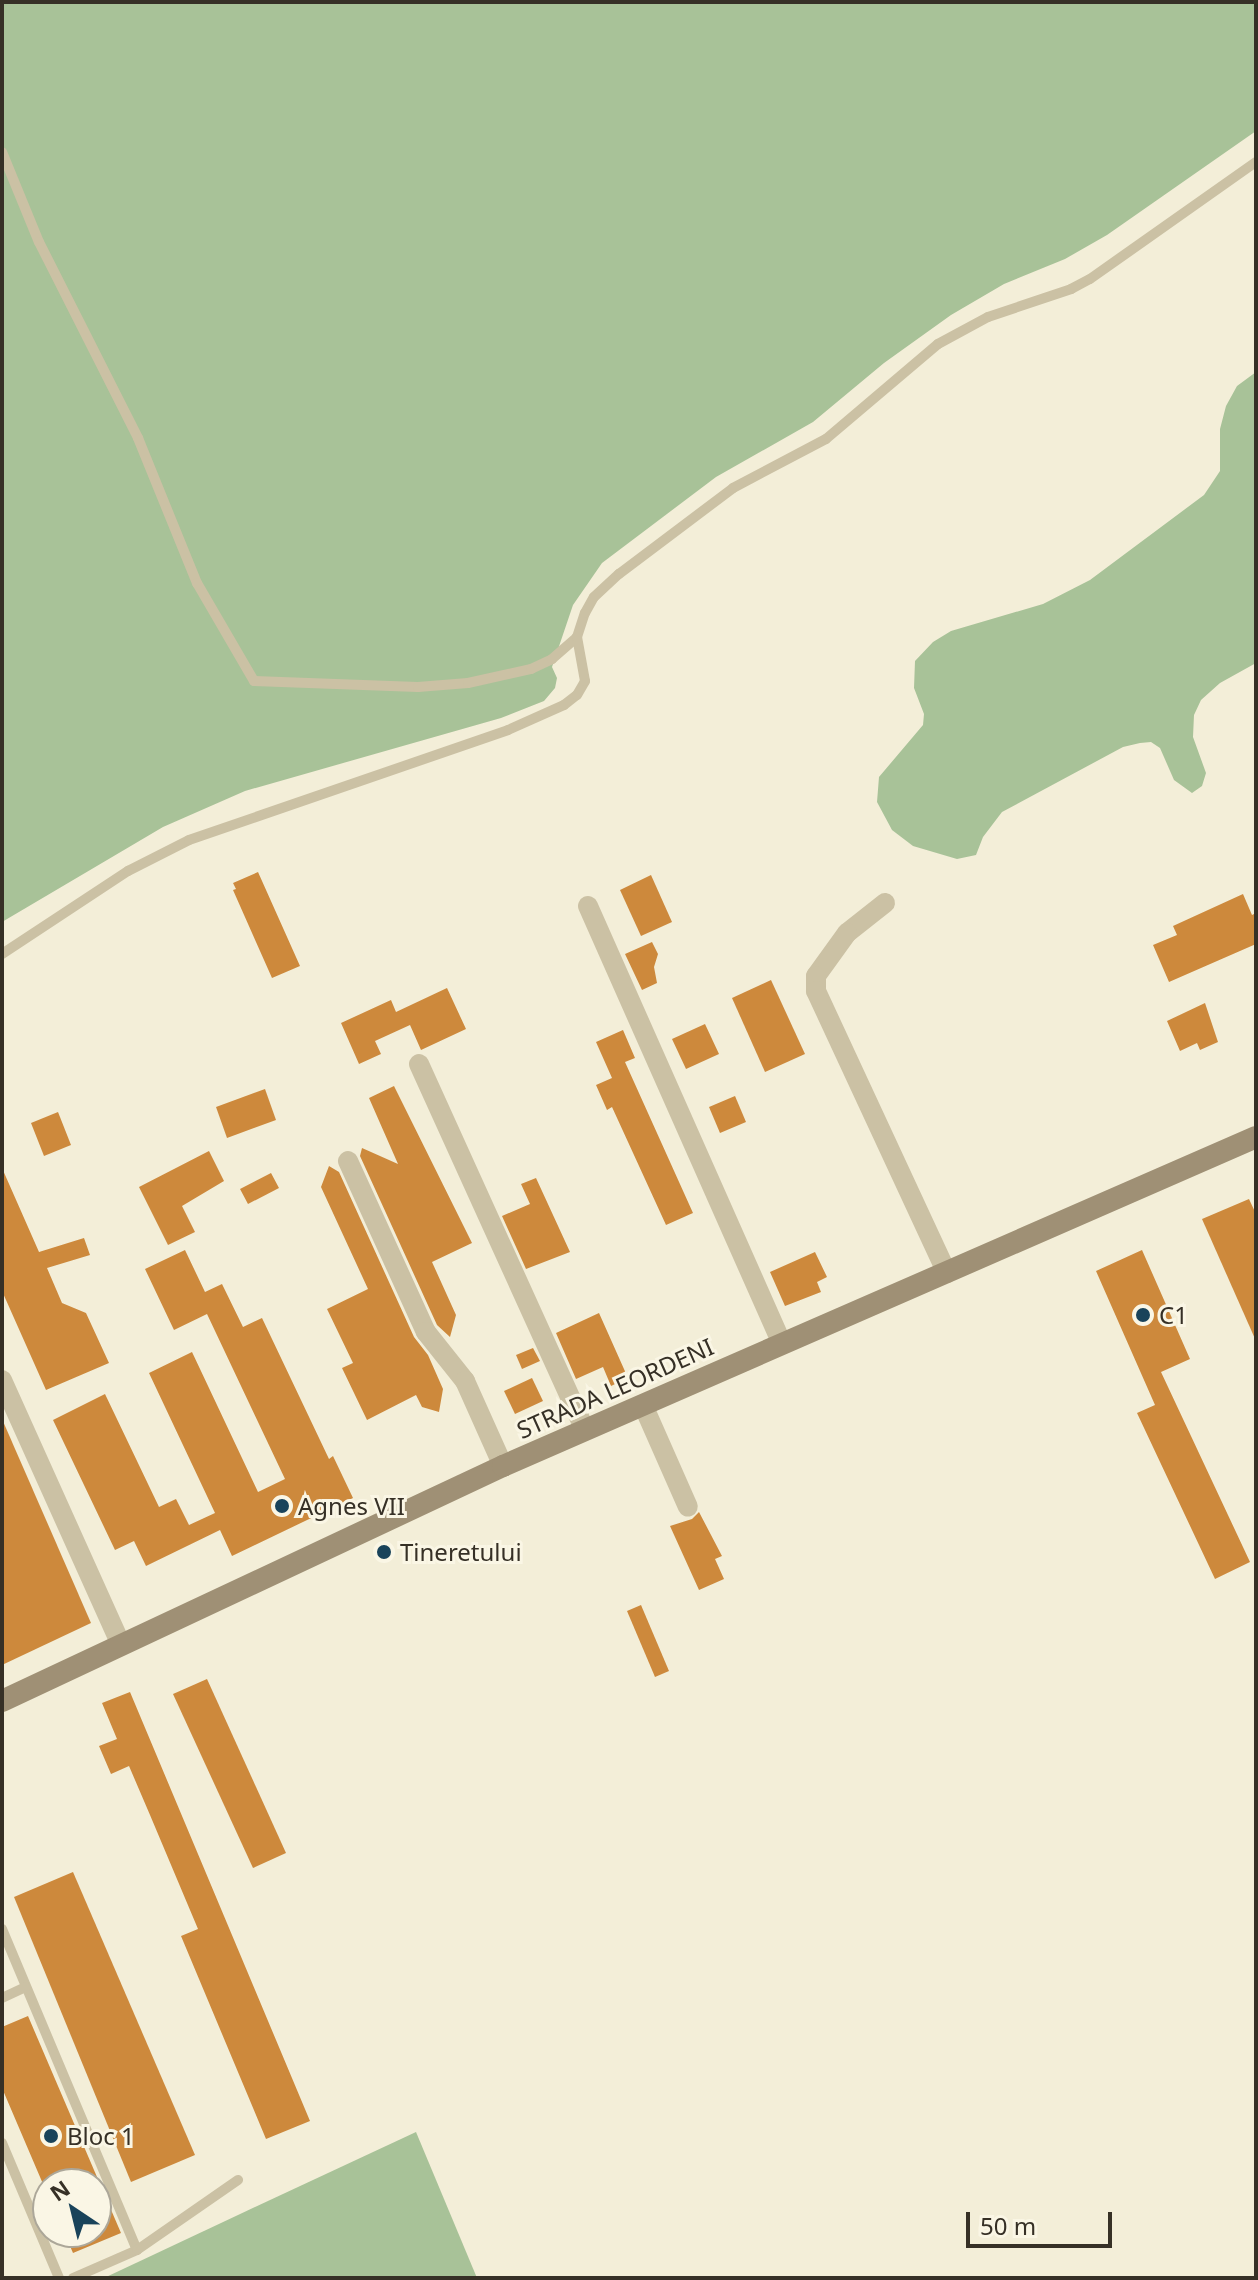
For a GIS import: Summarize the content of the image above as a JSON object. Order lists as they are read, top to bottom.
{
  "streets": {
    "main road": ["STRADA LEORDENI"]
  },
  "places": [
    "C1",
    "Agnes VII",
    "Tineretului",
    "Bloc 1"
  ],
  "scale_bar": "50 m",
  "north": "top left"
}
